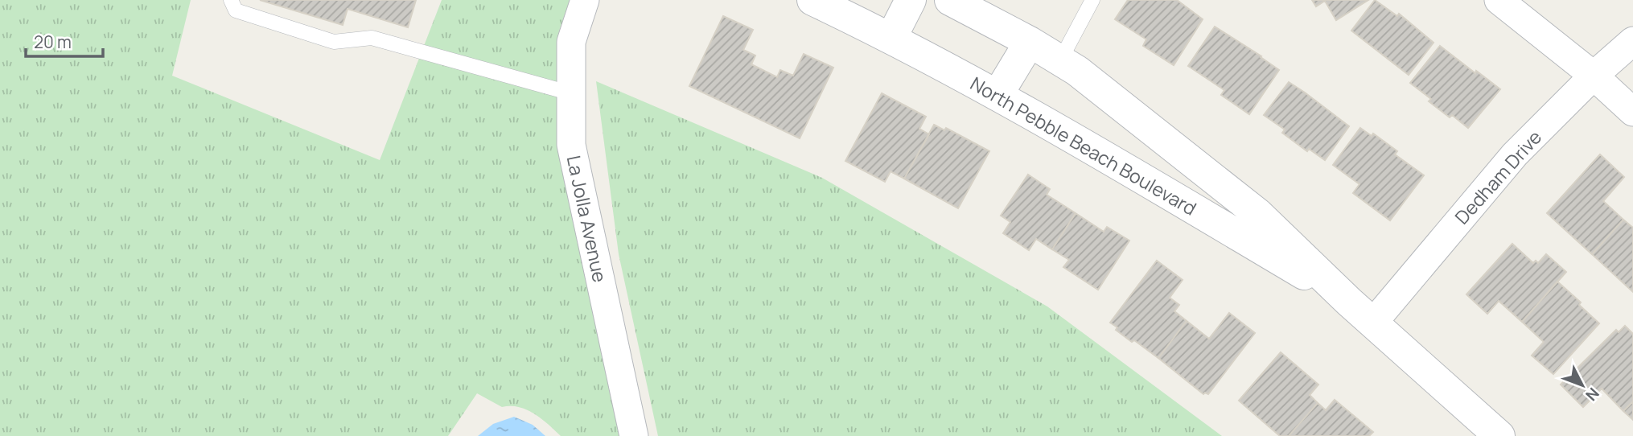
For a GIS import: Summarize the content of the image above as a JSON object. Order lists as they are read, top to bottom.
{
  "streets": {
    "street": ["North Pebble Beach Boulevard", "Dedham Drive", "La Jolla Avenue"]
  },
  "crossings": [
    ["North Pebble Beach Boulevard", "Dedham Drive"]
  ],
  "scale_bar": "20 m",
  "north": "bottom right"
}
